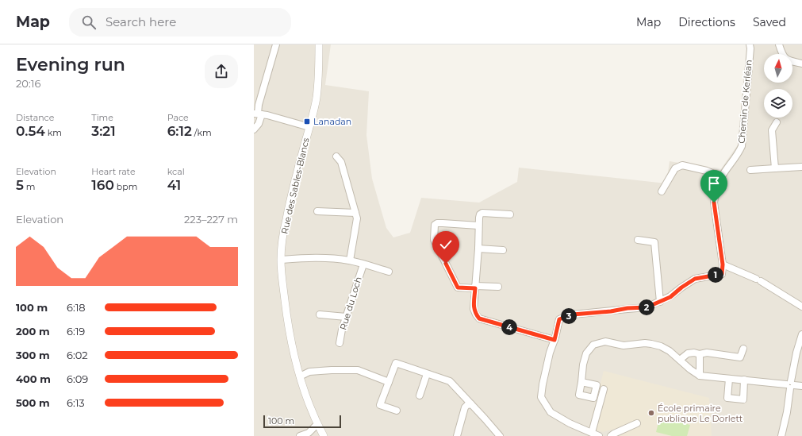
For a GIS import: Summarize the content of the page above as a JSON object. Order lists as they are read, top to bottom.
{
  "streets": {
    "street": ["Chemin de Kerléan", "Rue des Sables-Blancs", "Rue du Loch"]
  },
  "places": {
    "transit": ["Lanadan"],
    "other": ["École primaire publique Le Dorlett"]
  },
  "scale_bar": "100 m",
  "north": "top",
  "page": {
    "header": "Map",
    "search": "Search here",
    "nav": ["Map", "Directions", "Saved"],
    "heading": ["Evening run", "20:16"],
    "stats": [
      ["Distance", "0.54 km"],
      ["Time", "3:21"],
      ["Pace", "6:12 /km"],
      ["Elevation", "5 m"],
      ["Heart rate", "160 bpm"],
      ["kcal", "41"]
    ],
    "chart": ["Elevation", "223–227 m"],
    "pins": [
      "1",
      "2",
      "3",
      "4"
    ],
    "list": [
      {
        "name": "100 m",
        "note": "6:18"
      },
      {
        "name": "200 m",
        "note": "6:19"
      },
      {
        "name": "300 m",
        "note": "6:02"
      },
      {
        "name": "400 m",
        "note": "6:09"
      },
      {
        "name": "500 m",
        "note": "6:13"
      }
    ],
    "scale": "100 m"
  }
}
